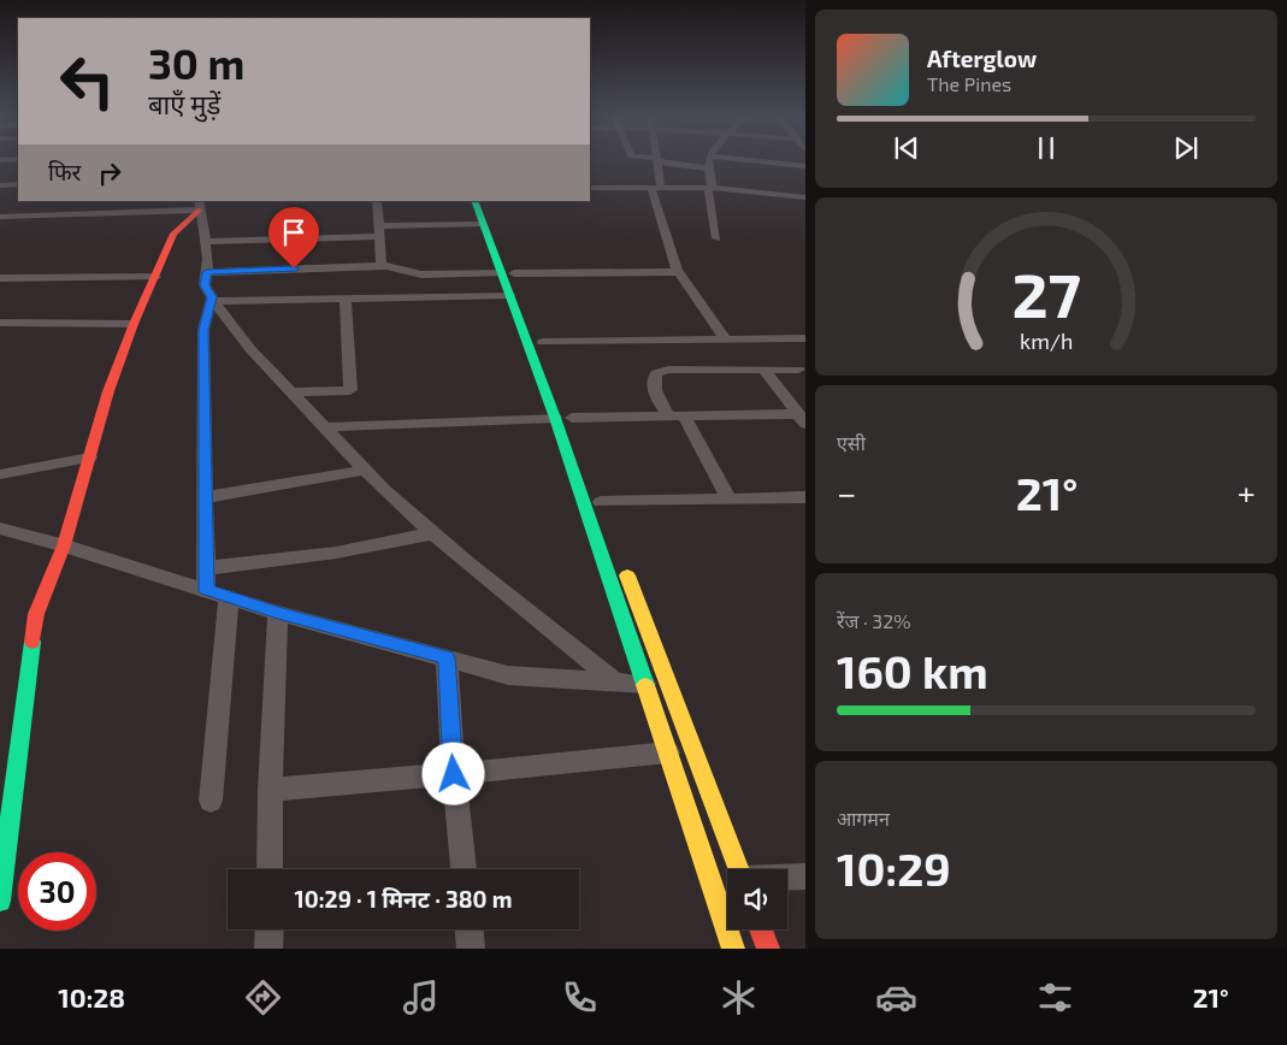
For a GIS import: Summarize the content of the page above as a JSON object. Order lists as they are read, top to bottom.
{
  "page": {
    "turn": ["30 m", "बाएँ मुड़ें"],
    "song": ["Afterglow", "The Pines"],
    "then": "फिर",
    "tile": [
      "एसी",
      ["रेंज · 32%", "160 km"],
      ["आगमन", "10:29"]
    ],
    "heat": ["−", "21°", "+"],
    "limit": "30",
    "trip": "10:29 · 1 मिनट · 380 m",
    "tabs": ["10:28", "21°"],
    "gauge": ["27", "km/h"]
  }
}
